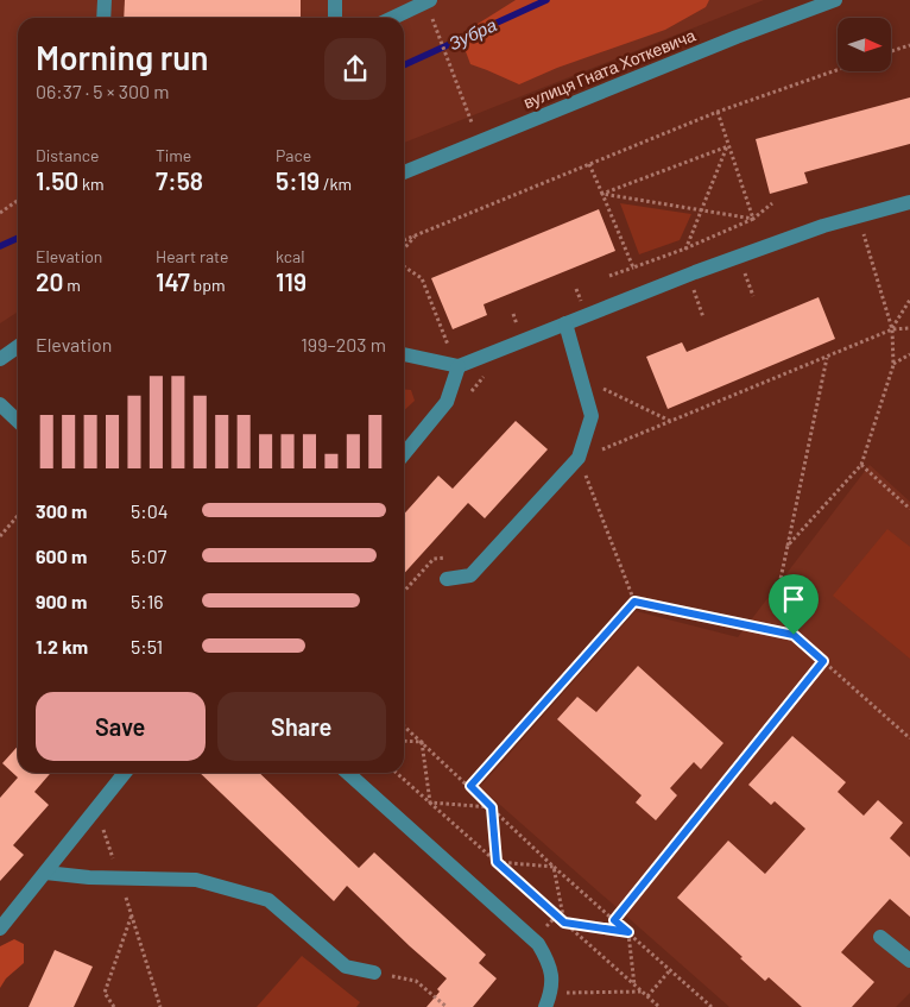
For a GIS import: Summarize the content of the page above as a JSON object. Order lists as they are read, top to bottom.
{
  "streets": {
    "street": ["вулиця Гната Хоткевича"]
  },
  "water": ["Зубра"],
  "north": "right",
  "page": {
    "heading": ["Morning run", "06:37 · 5 × 300 m"],
    "stats": [
      ["Distance", "1.50 km"],
      ["Time", "7:58"],
      ["Pace", "5:19 /km"],
      ["Elevation", "20 m"],
      ["Heart rate", "147 bpm"],
      ["kcal", "119"]
    ],
    "chart": ["Elevation", "199–203 m"],
    "list": [
      {
        "name": "300 m",
        "note": "5:04"
      },
      {
        "name": "600 m",
        "note": "5:07"
      },
      {
        "name": "900 m",
        "note": "5:16"
      },
      {
        "name": "1.2 km",
        "note": "5:51"
      }
    ],
    "buttons": ["Save", "Share"]
  }
}
